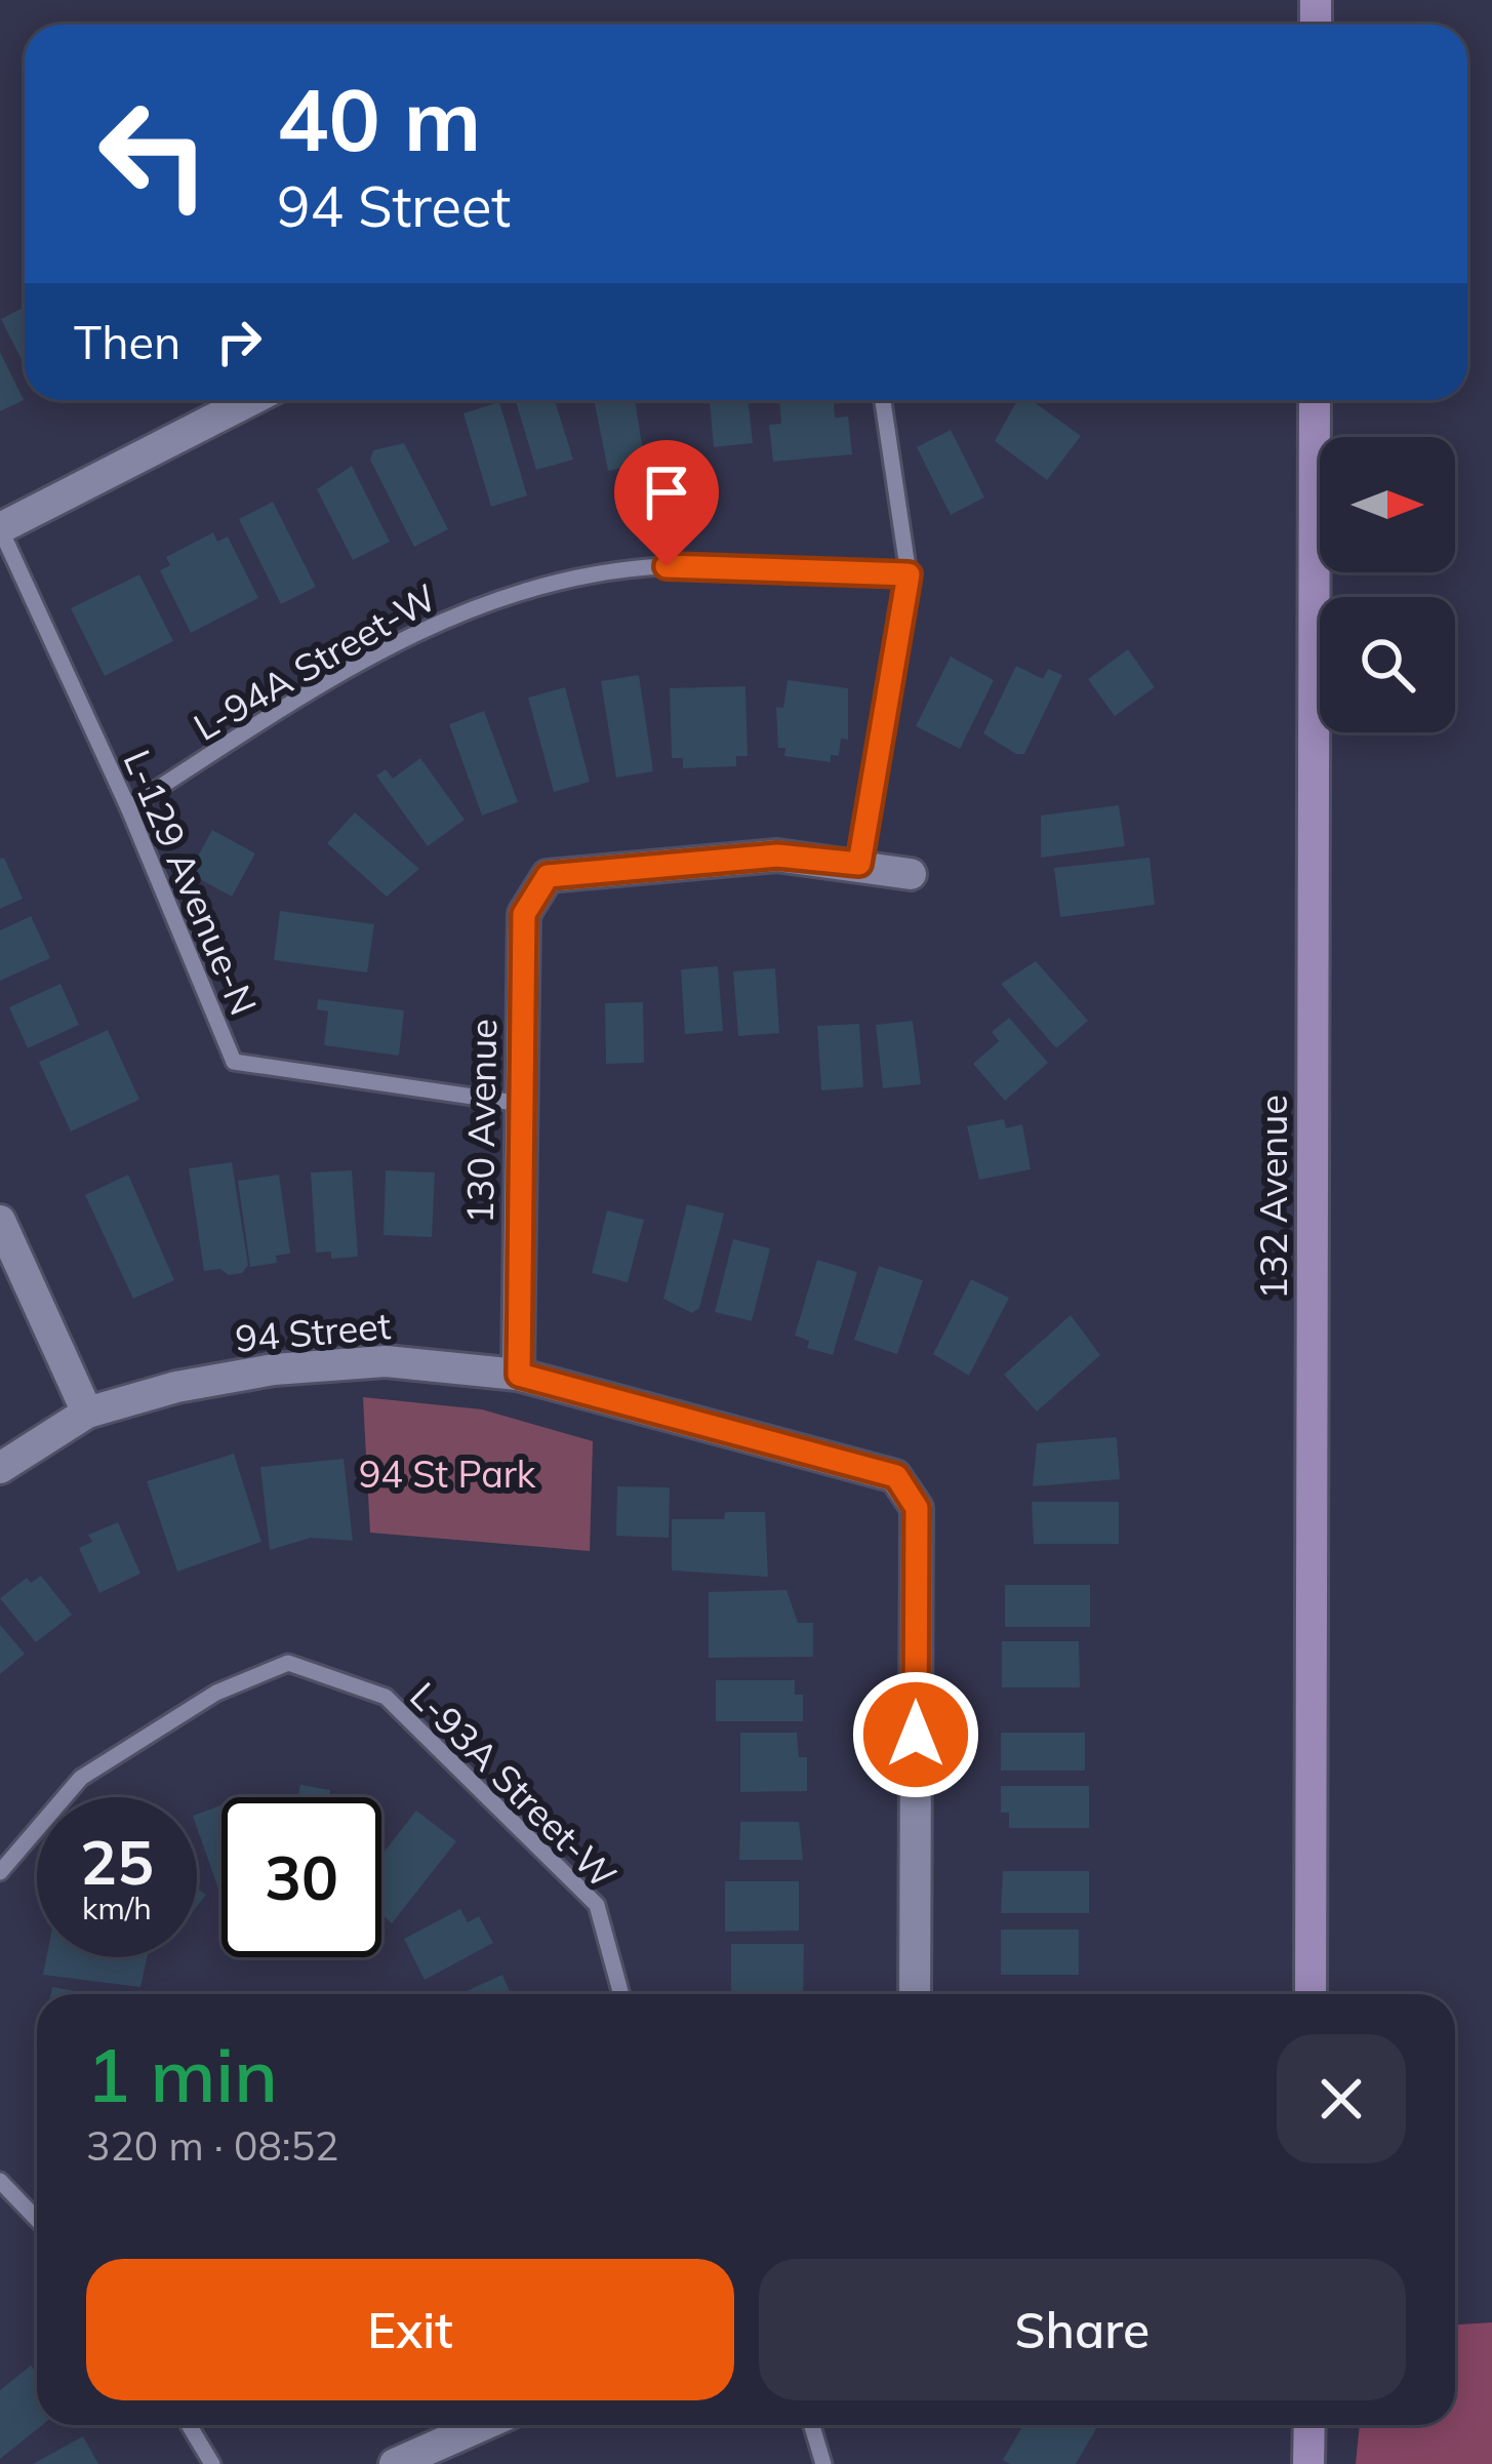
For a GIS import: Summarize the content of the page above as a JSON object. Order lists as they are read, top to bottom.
{
  "streets": {
    "main road": ["132 Avenue"],
    "street": ["130 Avenue", "94 Street"],
    "lane": ["L-94A Street-W", "L-129 Avenue-N", "L-93A Street-W"]
  },
  "crossings": [
    ["L-94A Street-W", "L-129 Avenue-N"],
    ["L-129 Avenue-N", "130 Avenue"],
    ["130 Avenue", "94 Street"]
  ],
  "parks": ["94 St Park"],
  "north": "right",
  "page": {
    "turn": ["40 m", "94 Street"],
    "then": "Then",
    "speed": "25 km/h",
    "limit": "30",
    "heading": ["1 min", "320 m · 08:52"],
    "buttons": ["Exit", "Share"]
  }
}
